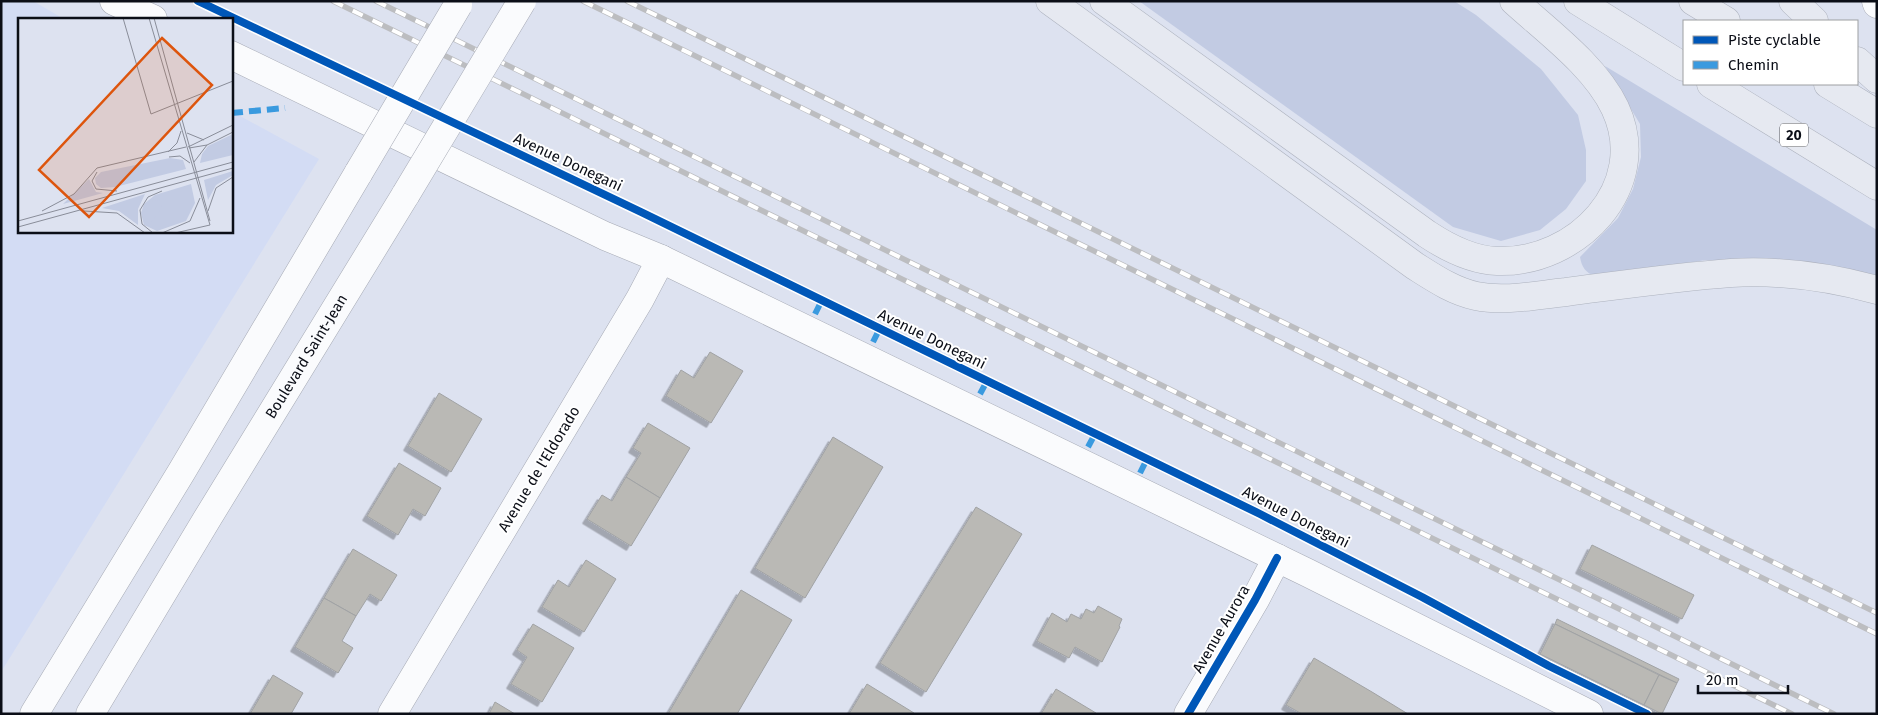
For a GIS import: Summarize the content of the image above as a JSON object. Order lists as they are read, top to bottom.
{
  "streets": {
    "highway": ["20"],
    "street": ["Boulevard Saint-Jean", "Avenue de l'Eldorado", "Avenue Aurora"],
    "cycle path": ["Avenue Donegani"]
  },
  "legend": ["Piste cyclable", "Chemin"],
  "scale_bar": "20 m"
}
